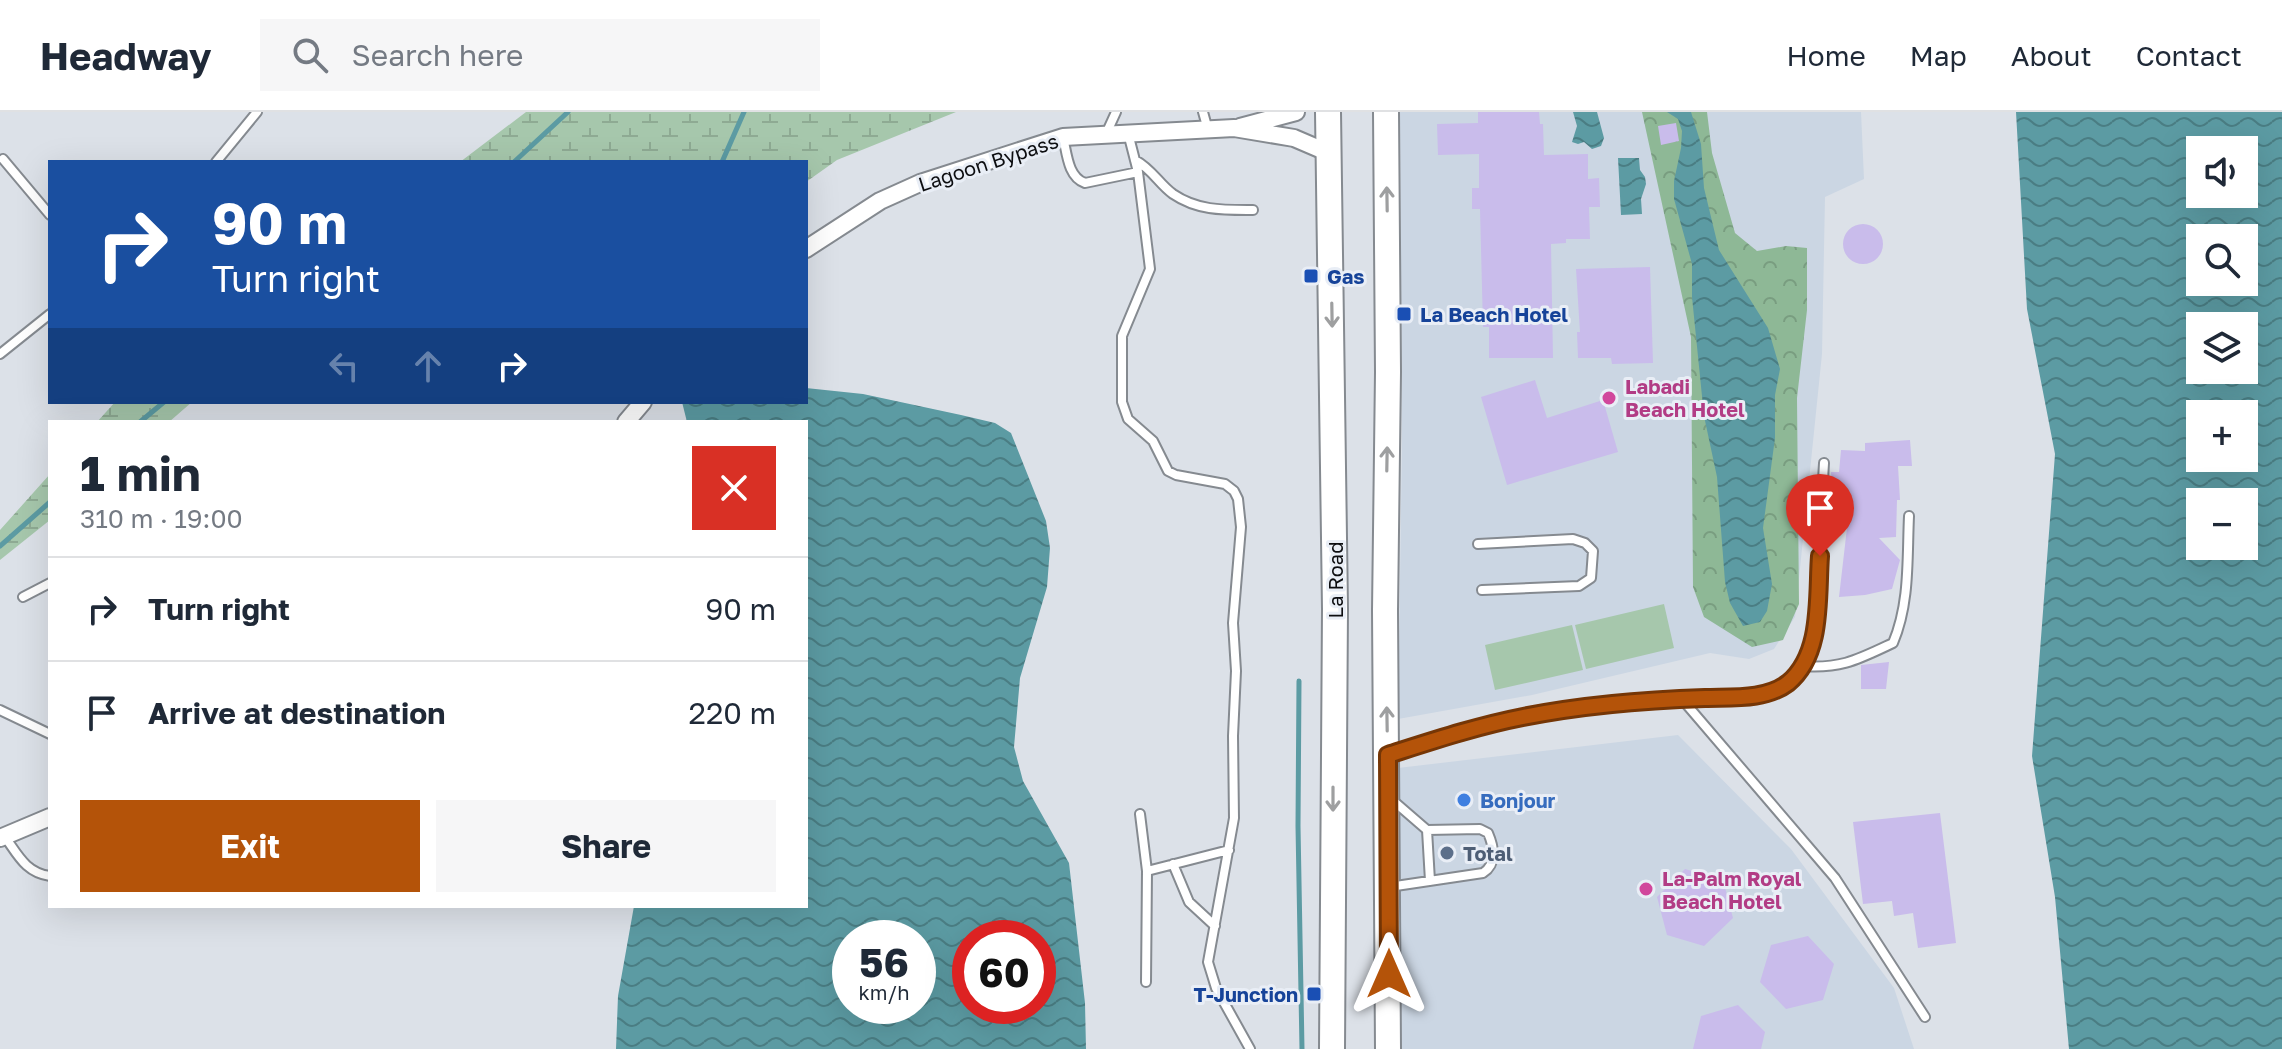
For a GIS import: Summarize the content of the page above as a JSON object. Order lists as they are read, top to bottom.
{
  "streets": {
    "main road": ["La Road"],
    "street": ["Lagoon Bypass"]
  },
  "crossings": [
    ["Lagoon Bypass", "La Road"]
  ],
  "places": {
    "transit": ["Gas", "La Beach Hotel", "T-Junction"],
    "other": [
      "Labadi Beach Hotel",
      "Bonjour",
      "Total",
      "La-Palm Royal Beach Hotel"
    ]
  },
  "page": {
    "header": "Headway",
    "search": "Search here",
    "nav": [
      "Home",
      "Map",
      "About",
      "Contact"
    ],
    "map_buttons": ["+", "−"],
    "turn": ["90 m", "Turn right"],
    "heading": ["1 min", "310 m · 19:00"],
    "list": [
      {
        "name": "Turn right",
        "value": "90 m"
      },
      {
        "name": "Arrive at destination",
        "value": "220 m"
      }
    ],
    "buttons": ["Exit", "Share"],
    "speed": "56 km/h",
    "limit": "60"
  }
}
